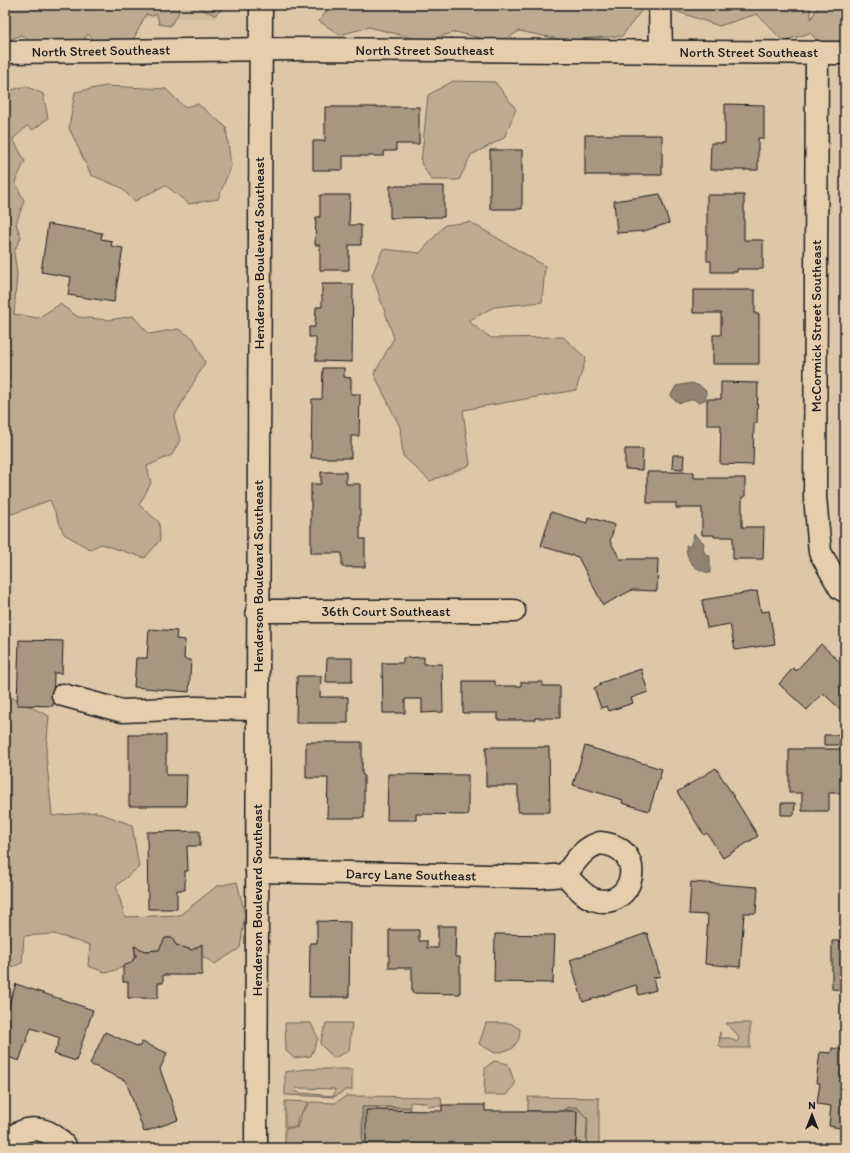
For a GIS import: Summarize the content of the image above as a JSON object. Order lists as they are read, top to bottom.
{
  "streets": {
    "street": [
      "North Street Southeast",
      "Henderson Boulevard Southeast",
      "McCormick Street Southeast",
      "36th Court Southeast",
      "Darcy Lane Southeast"
    ]
  },
  "crossings": [
    ["North Street Southeast", "Henderson Boulevard Southeast"],
    ["North Street Southeast", "McCormick Street Southeast"],
    ["Henderson Boulevard Southeast", "36th Court Southeast"],
    ["Henderson Boulevard Southeast", "Darcy Lane Southeast"]
  ],
  "north": "top"
}
